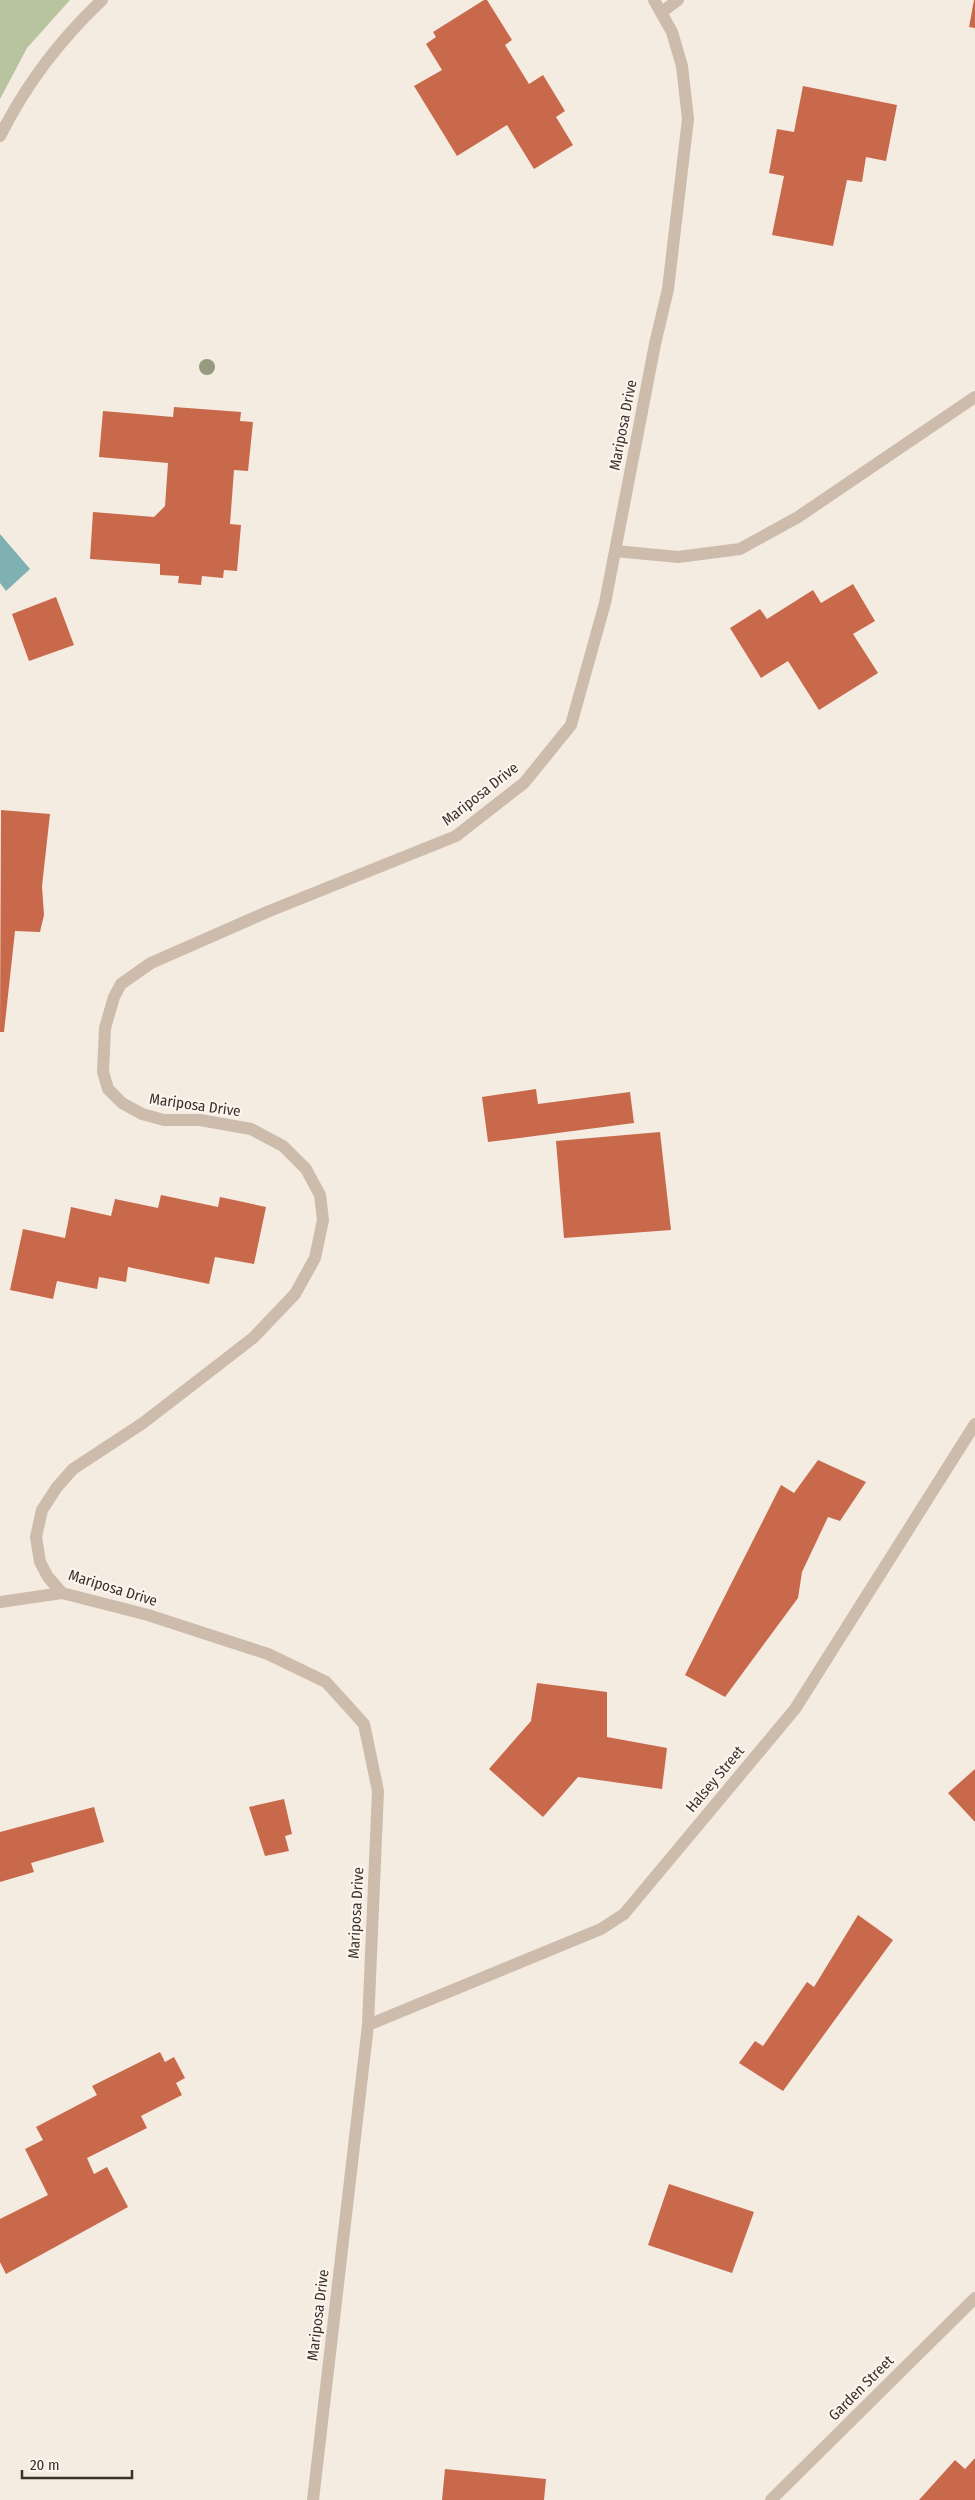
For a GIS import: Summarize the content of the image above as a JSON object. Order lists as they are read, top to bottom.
{
  "streets": {
    "street": ["Mariposa Drive", "Halsey Street", "Garden Street"]
  },
  "crossings": [
    ["Mariposa Drive", "Halsey Street"]
  ],
  "scale_bar": "20 m"
}
